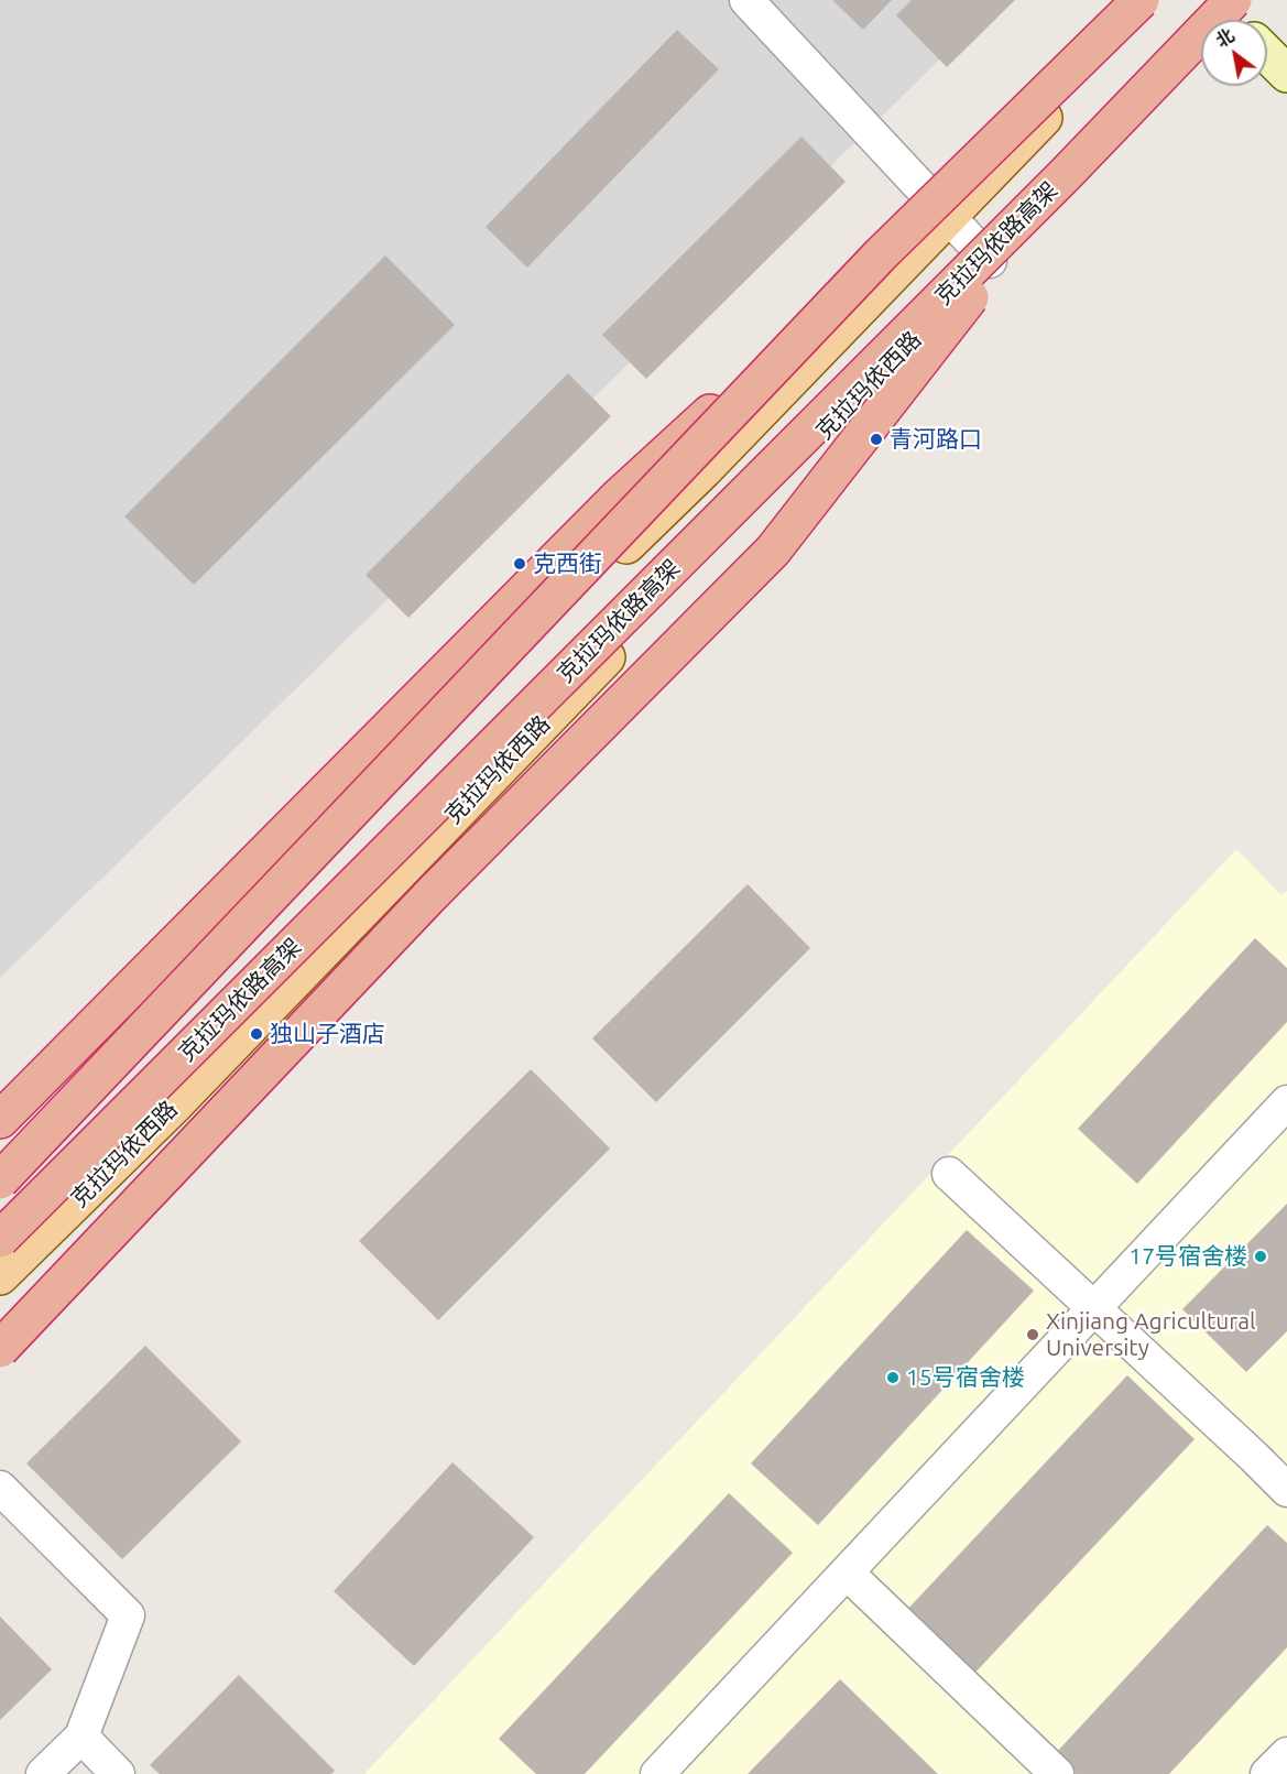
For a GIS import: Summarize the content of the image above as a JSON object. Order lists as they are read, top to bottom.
{
  "streets": {
    "highway": ["克拉玛依路高架"],
    "main road": ["克拉玛依西路"]
  },
  "places": [
    "青河路口",
    "克西街",
    "独山子酒店",
    "17号宿舍楼",
    "Xinjiang Agricultural University",
    "15号宿舍楼"
  ],
  "north": "top left"
}
